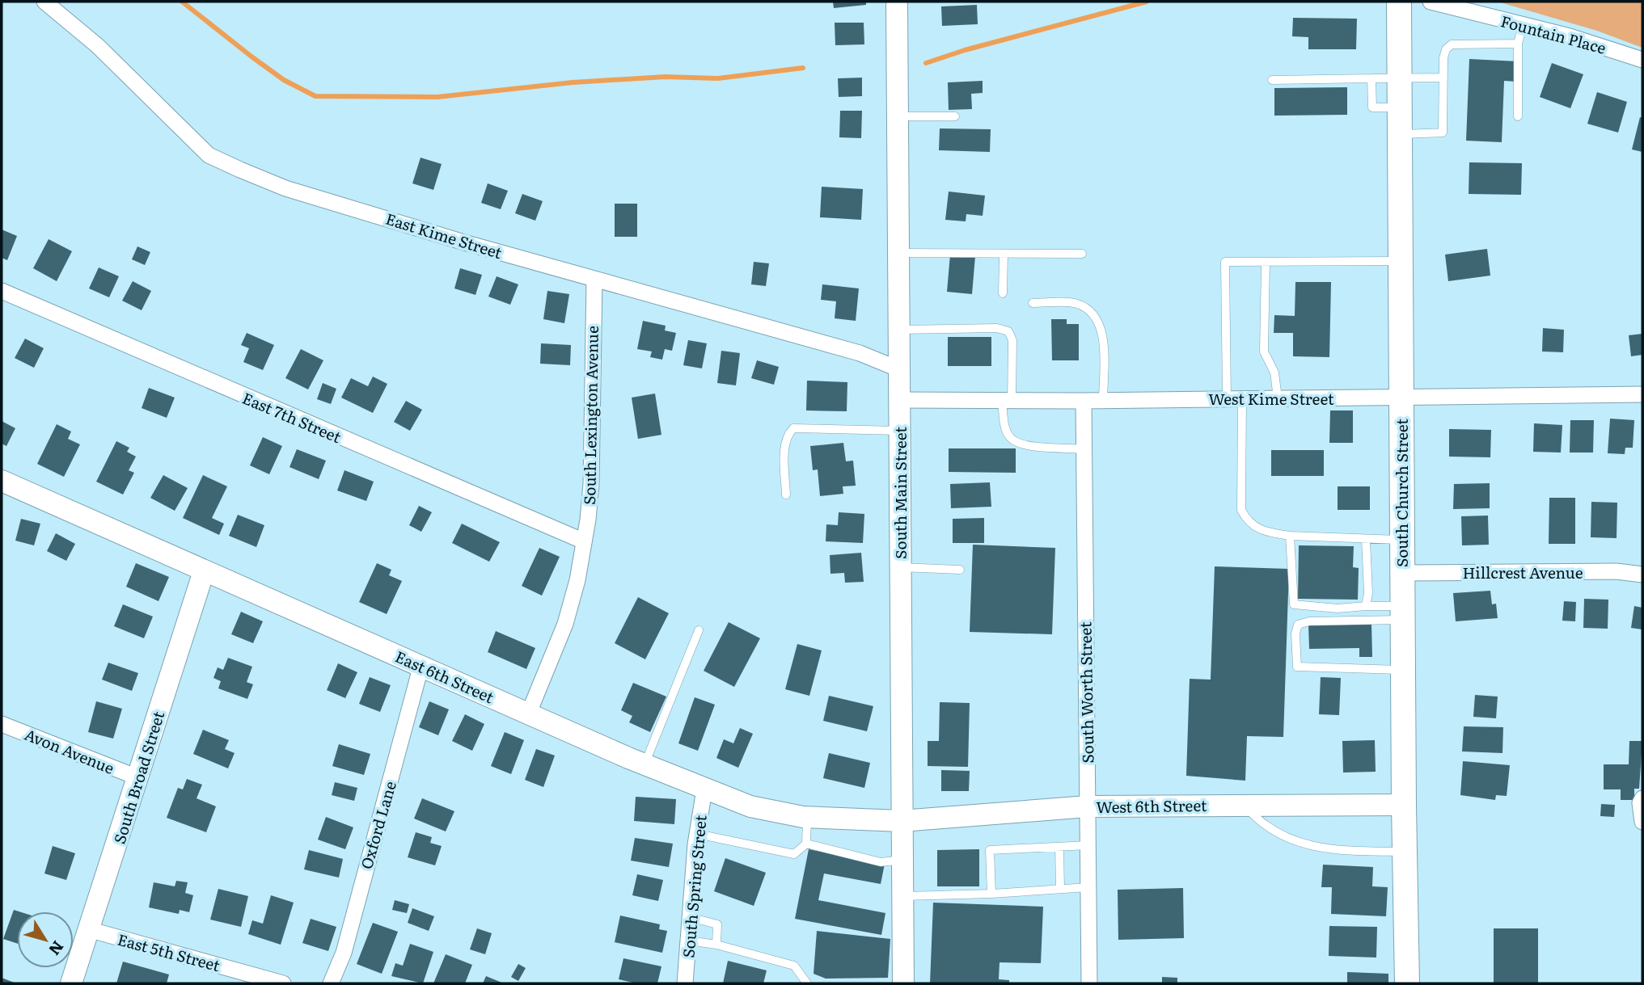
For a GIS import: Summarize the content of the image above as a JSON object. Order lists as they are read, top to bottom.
{
  "streets": {
    "main road": ["South Church Street"],
    "street": [
      "Fountain Place",
      "East Kime Street",
      "West Kime Street",
      "South Lexington Avenue",
      "East 7th Street",
      "South Main Street",
      "Hillcrest Avenue",
      "East 6th Street",
      "South Worth Street",
      "Avon Avenue",
      "South Broad Street",
      "West 6th Street",
      "Oxford Lane",
      "South Spring Street",
      "East 5th Street"
    ]
  },
  "crossings": [
    ["East Kime Street", "South Lexington Avenue"],
    ["East Kime Street", "South Main Street"],
    ["West Kime Street", "South Main Street"],
    ["West Kime Street", "South Church Street"],
    ["West Kime Street", "South Worth Street"],
    ["South Lexington Avenue", "East 7th Street"],
    ["South Lexington Avenue", "East 6th Street"],
    ["South Main Street", "East 6th Street"],
    ["South Main Street", "West 6th Street"],
    ["South Church Street", "Hillcrest Avenue"],
    ["South Church Street", "West 6th Street"],
    ["East 6th Street", "South Broad Street"],
    ["East 6th Street", "West 6th Street"],
    ["East 6th Street", "Oxford Lane"],
    ["East 6th Street", "South Spring Street"],
    ["South Worth Street", "West 6th Street"],
    ["Avon Avenue", "South Broad Street"],
    ["South Broad Street", "East 5th Street"]
  ],
  "north": "bottom right"
}
